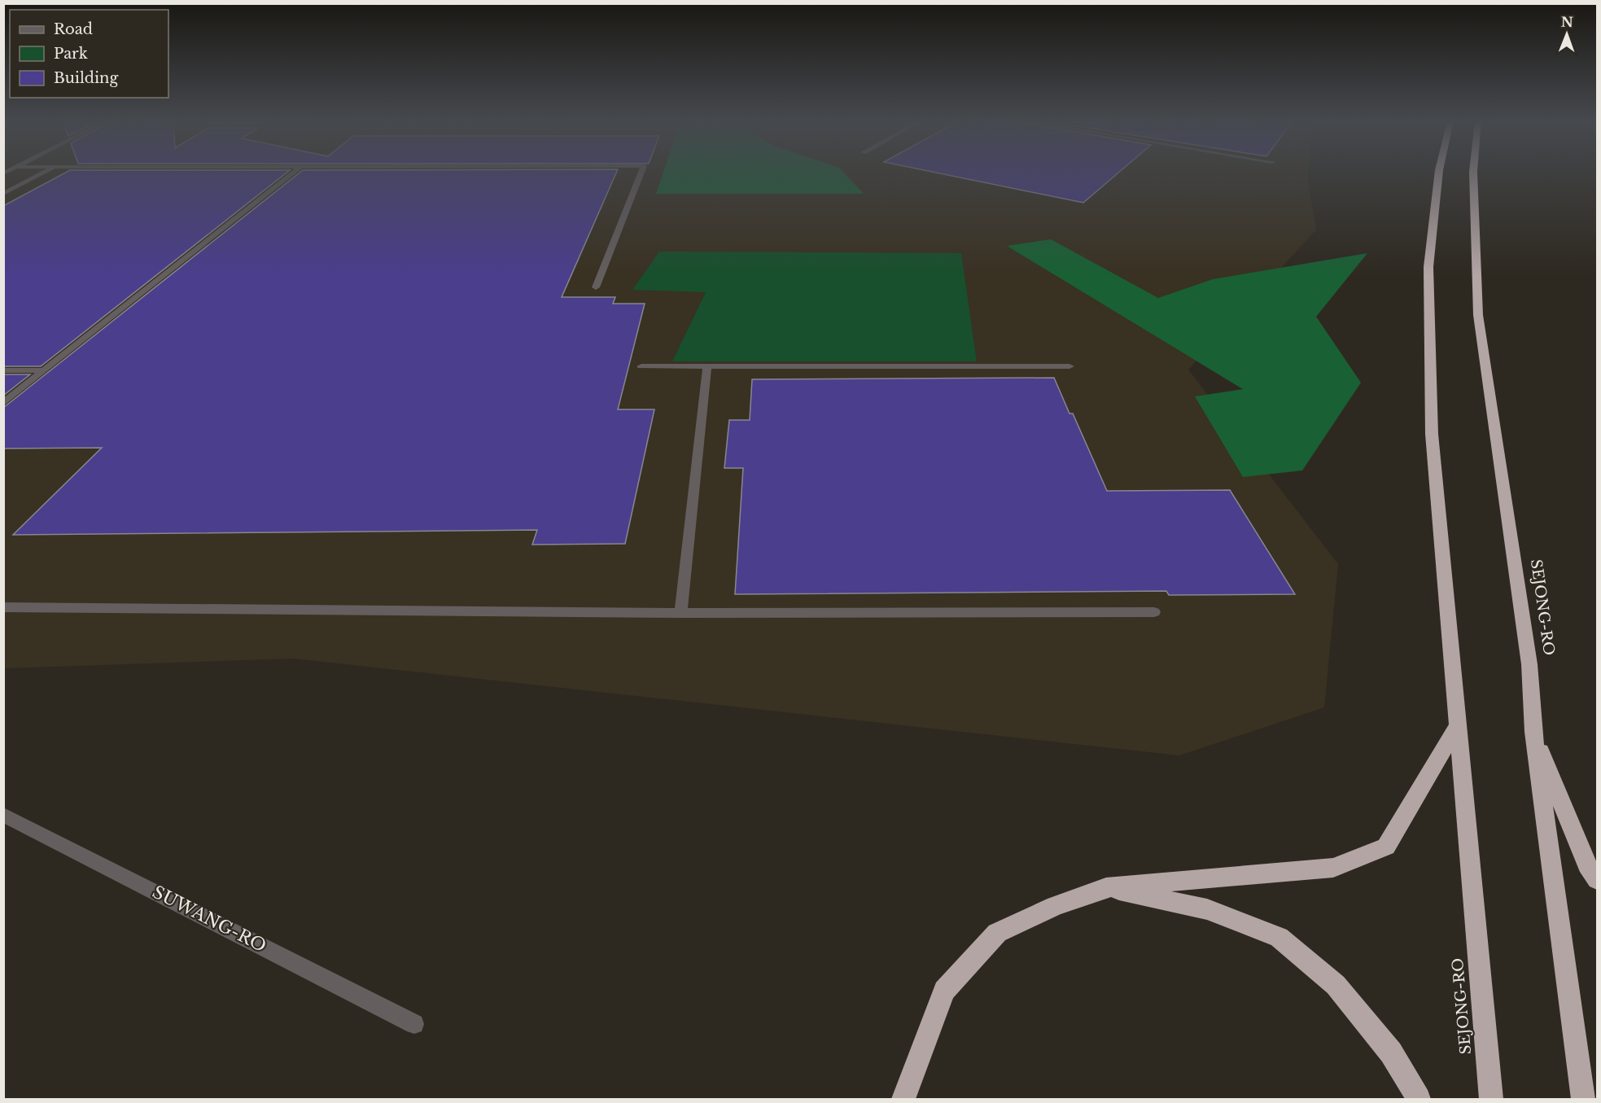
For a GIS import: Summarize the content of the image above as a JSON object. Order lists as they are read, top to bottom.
{
  "streets": {
    "highway": ["SEJONG-RO"],
    "street": ["SUWANG-RO"]
  },
  "legend": ["Road", "Park", "Building"],
  "north": "top"
}
